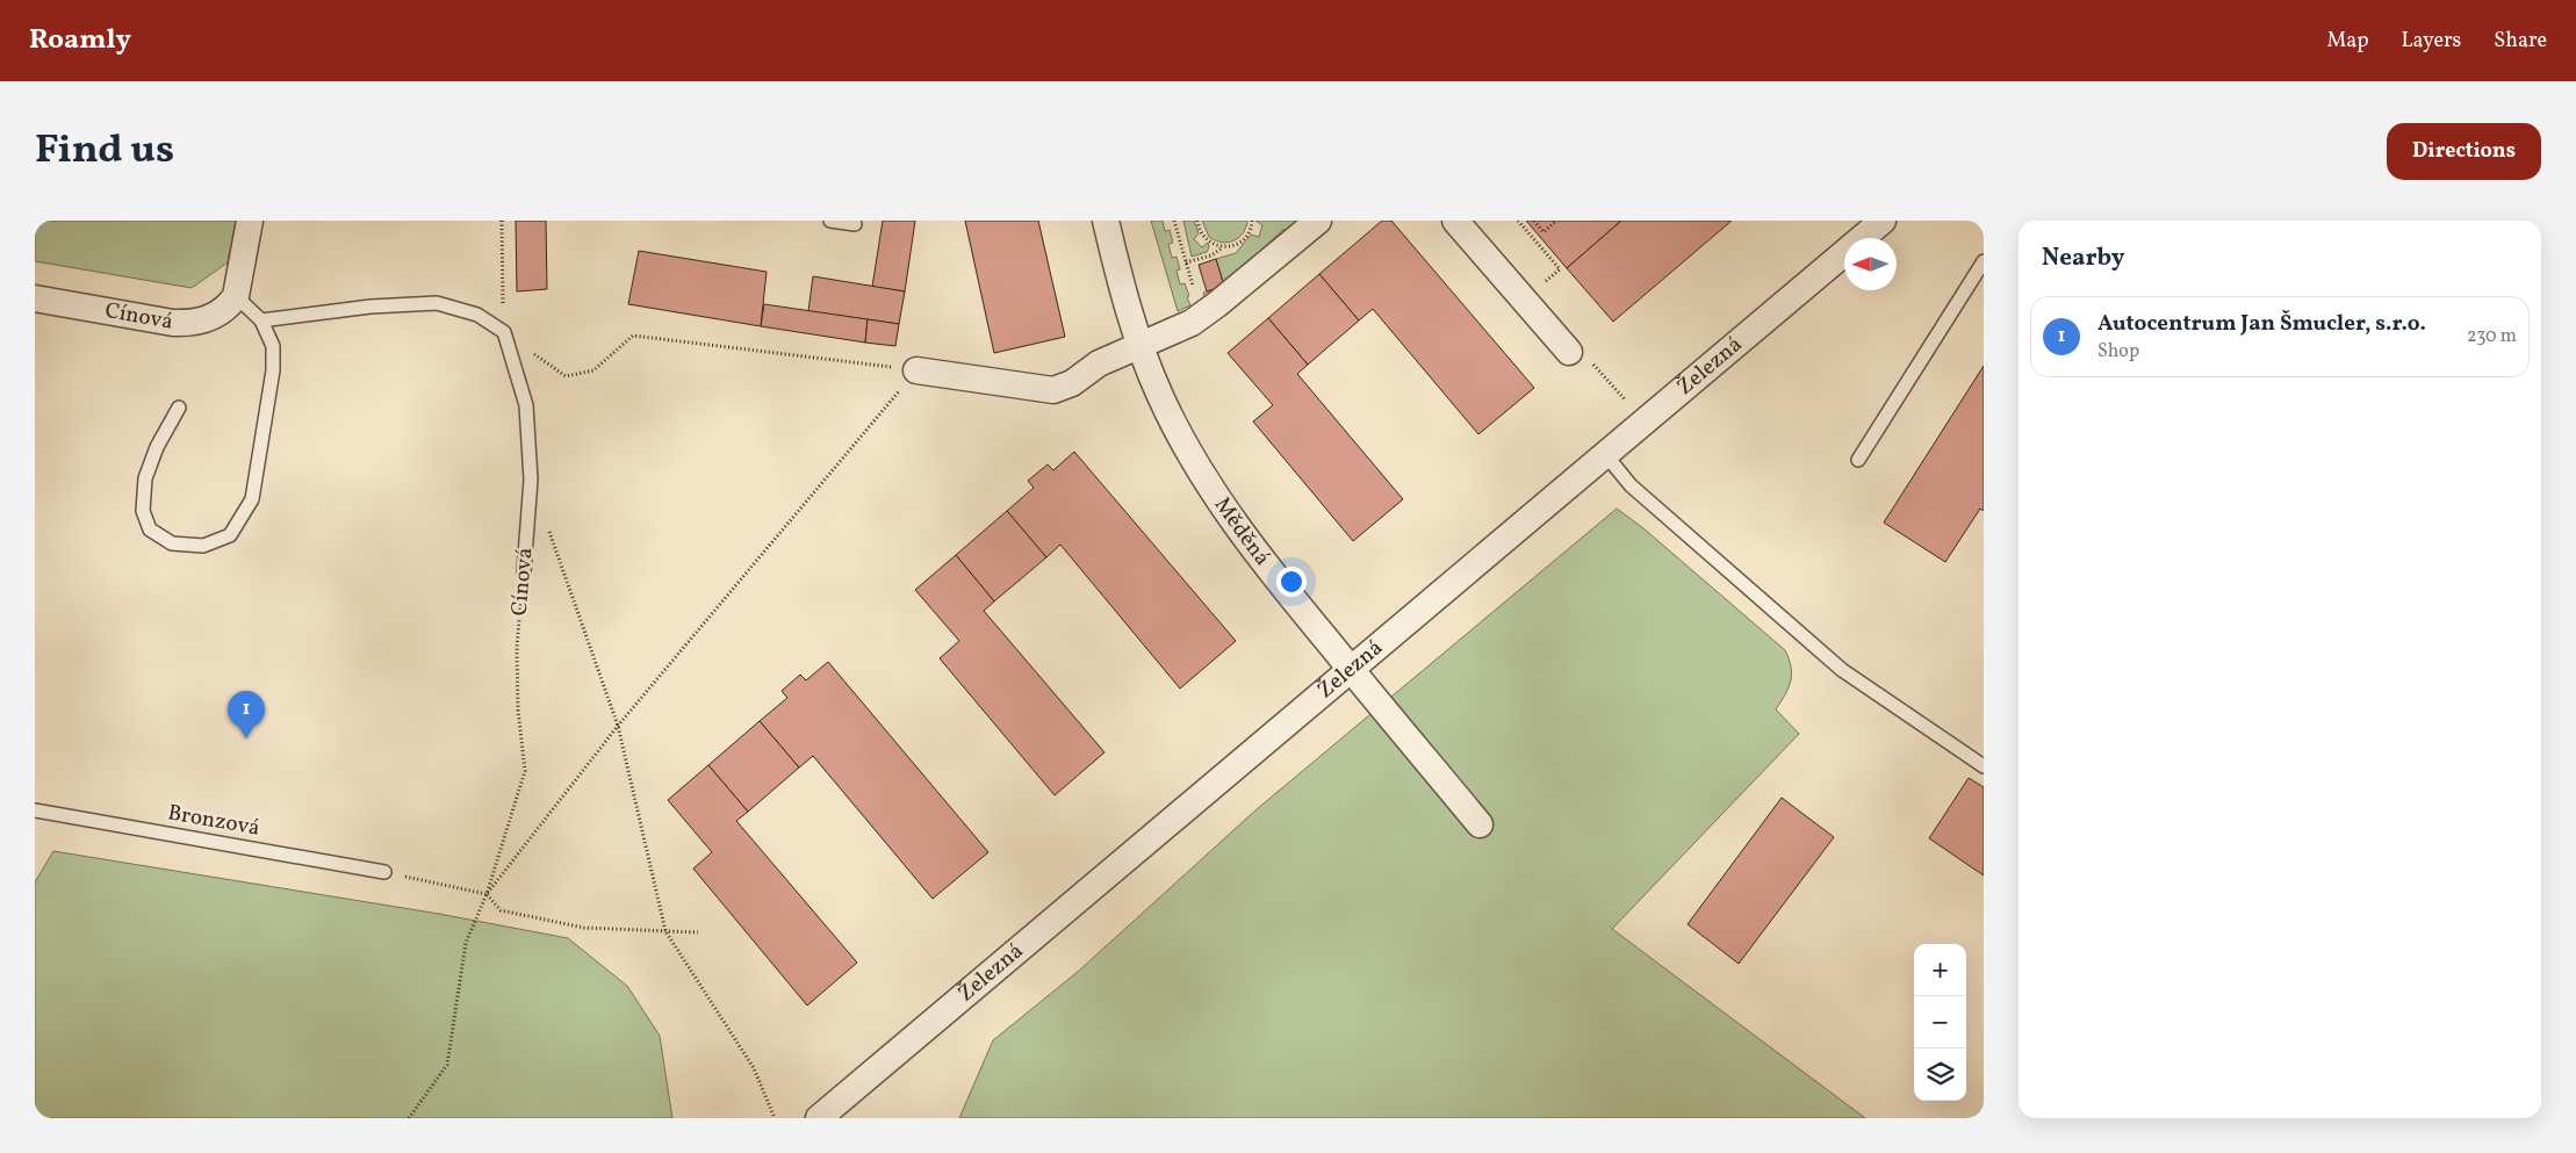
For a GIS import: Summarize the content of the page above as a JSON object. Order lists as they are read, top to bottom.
{
  "streets": {
    "street": ["Cínová", "Železná", "Měděná"],
    "lane": ["Bronzová"]
  },
  "crossings": [
    ["Železná", "Měděná"]
  ],
  "north": "left",
  "page": {
    "header": "Roamly",
    "nav": ["Map", "Layers", "Share"],
    "title": "Find us",
    "buttons": "Directions",
    "heading": "Nearby",
    "list": [
      {
        "mark": "1",
        "name": "Autocentrum Jan Šmucler, s.r.o.",
        "note": "Shop",
        "value": "230 m"
      }
    ],
    "pins": "1",
    "map_buttons": ["+", "−"]
  }
}
